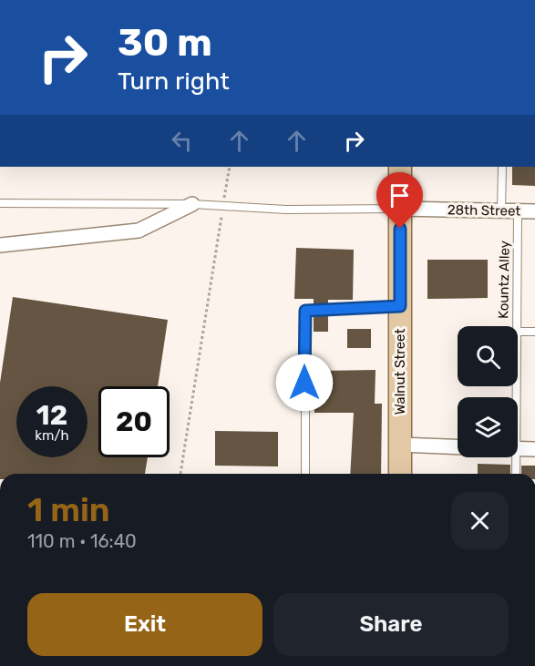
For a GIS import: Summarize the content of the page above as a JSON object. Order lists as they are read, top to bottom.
{
  "streets": {
    "main road": ["Walnut Street"],
    "street": ["28th Street"],
    "lane": ["Kountz Alley"]
  },
  "crossings": [
    ["28th Street", "Kountz Alley"],
    ["28th Street", "Walnut Street"]
  ],
  "page": {
    "turn": ["30 m", "Turn right"],
    "speed": "12 km/h",
    "limit": "20",
    "heading": ["1 min", "110 m · 16:40"],
    "buttons": ["Exit", "Share"]
  }
}
